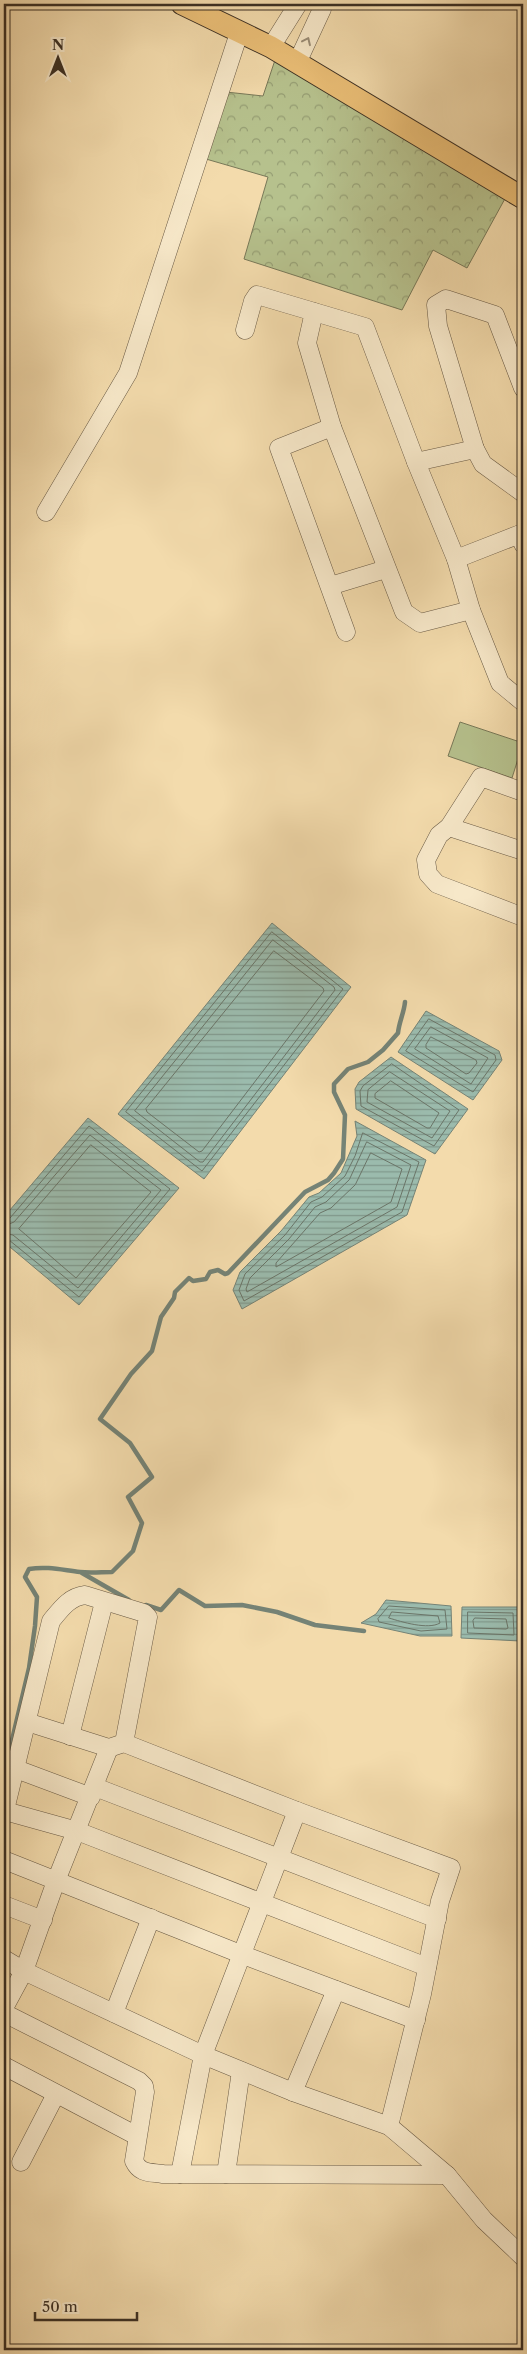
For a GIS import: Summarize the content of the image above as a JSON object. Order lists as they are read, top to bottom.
{
  "scale_bar": "50 m",
  "north": "top"
}
